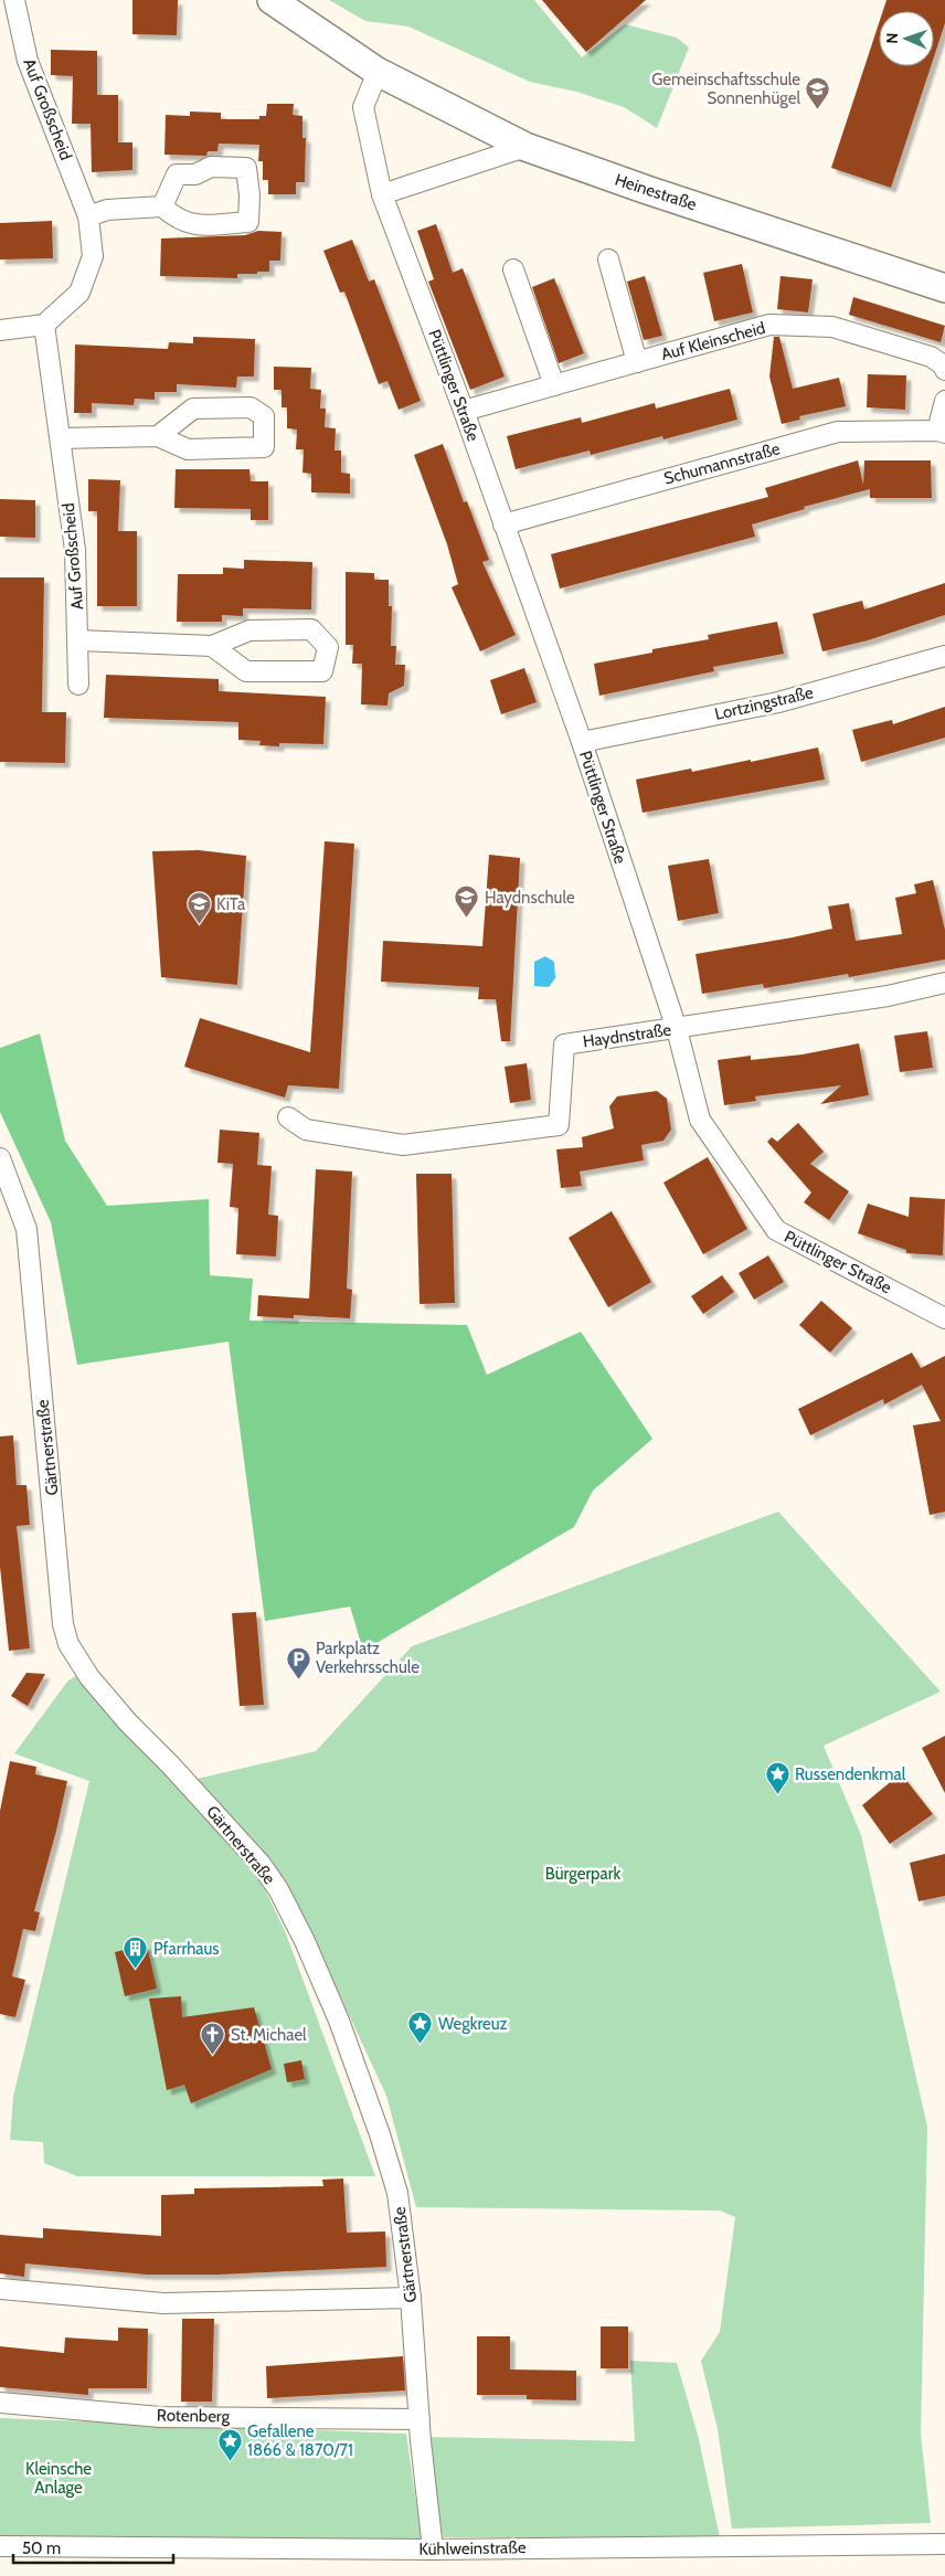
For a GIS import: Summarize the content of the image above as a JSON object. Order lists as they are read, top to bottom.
{
  "streets": {
    "main road": ["Heinestraße"],
    "street": [
      "Auf Großscheid",
      "Auf Kleinscheid",
      "Püttlinger Straße",
      "Schumannstraße",
      "Lortzingstraße",
      "Haydnstraße",
      "Gärtnerstraße",
      "Rotenberg",
      "Kühlweinstraße"
    ]
  },
  "crossings": [
    ["Heinestraße", "Püttlinger Straße"],
    ["Auf Kleinscheid", "Püttlinger Straße"],
    ["Püttlinger Straße", "Schumannstraße"],
    ["Püttlinger Straße", "Lortzingstraße"],
    ["Püttlinger Straße", "Haydnstraße"],
    ["Gärtnerstraße", "Rotenberg"],
    ["Gärtnerstraße", "Kühlweinstraße"]
  ],
  "parks": ["Bürgerpark", "Kleinsche Anlage"],
  "places": {
    "school or university": ["Gemeinschaftsschule Sonnenhügel", "Haydnschule", "KiTa"],
    "parking": ["Parkplatz Verkehrsschule"],
    "place": ["Russendenkmal", "Wegkreuz", "Gefallene 1866 & 1870/71"],
    "building": ["Pfarrhaus"],
    "church": ["St. Michael"]
  },
  "scale_bar": "50 m",
  "north": "left"
}
